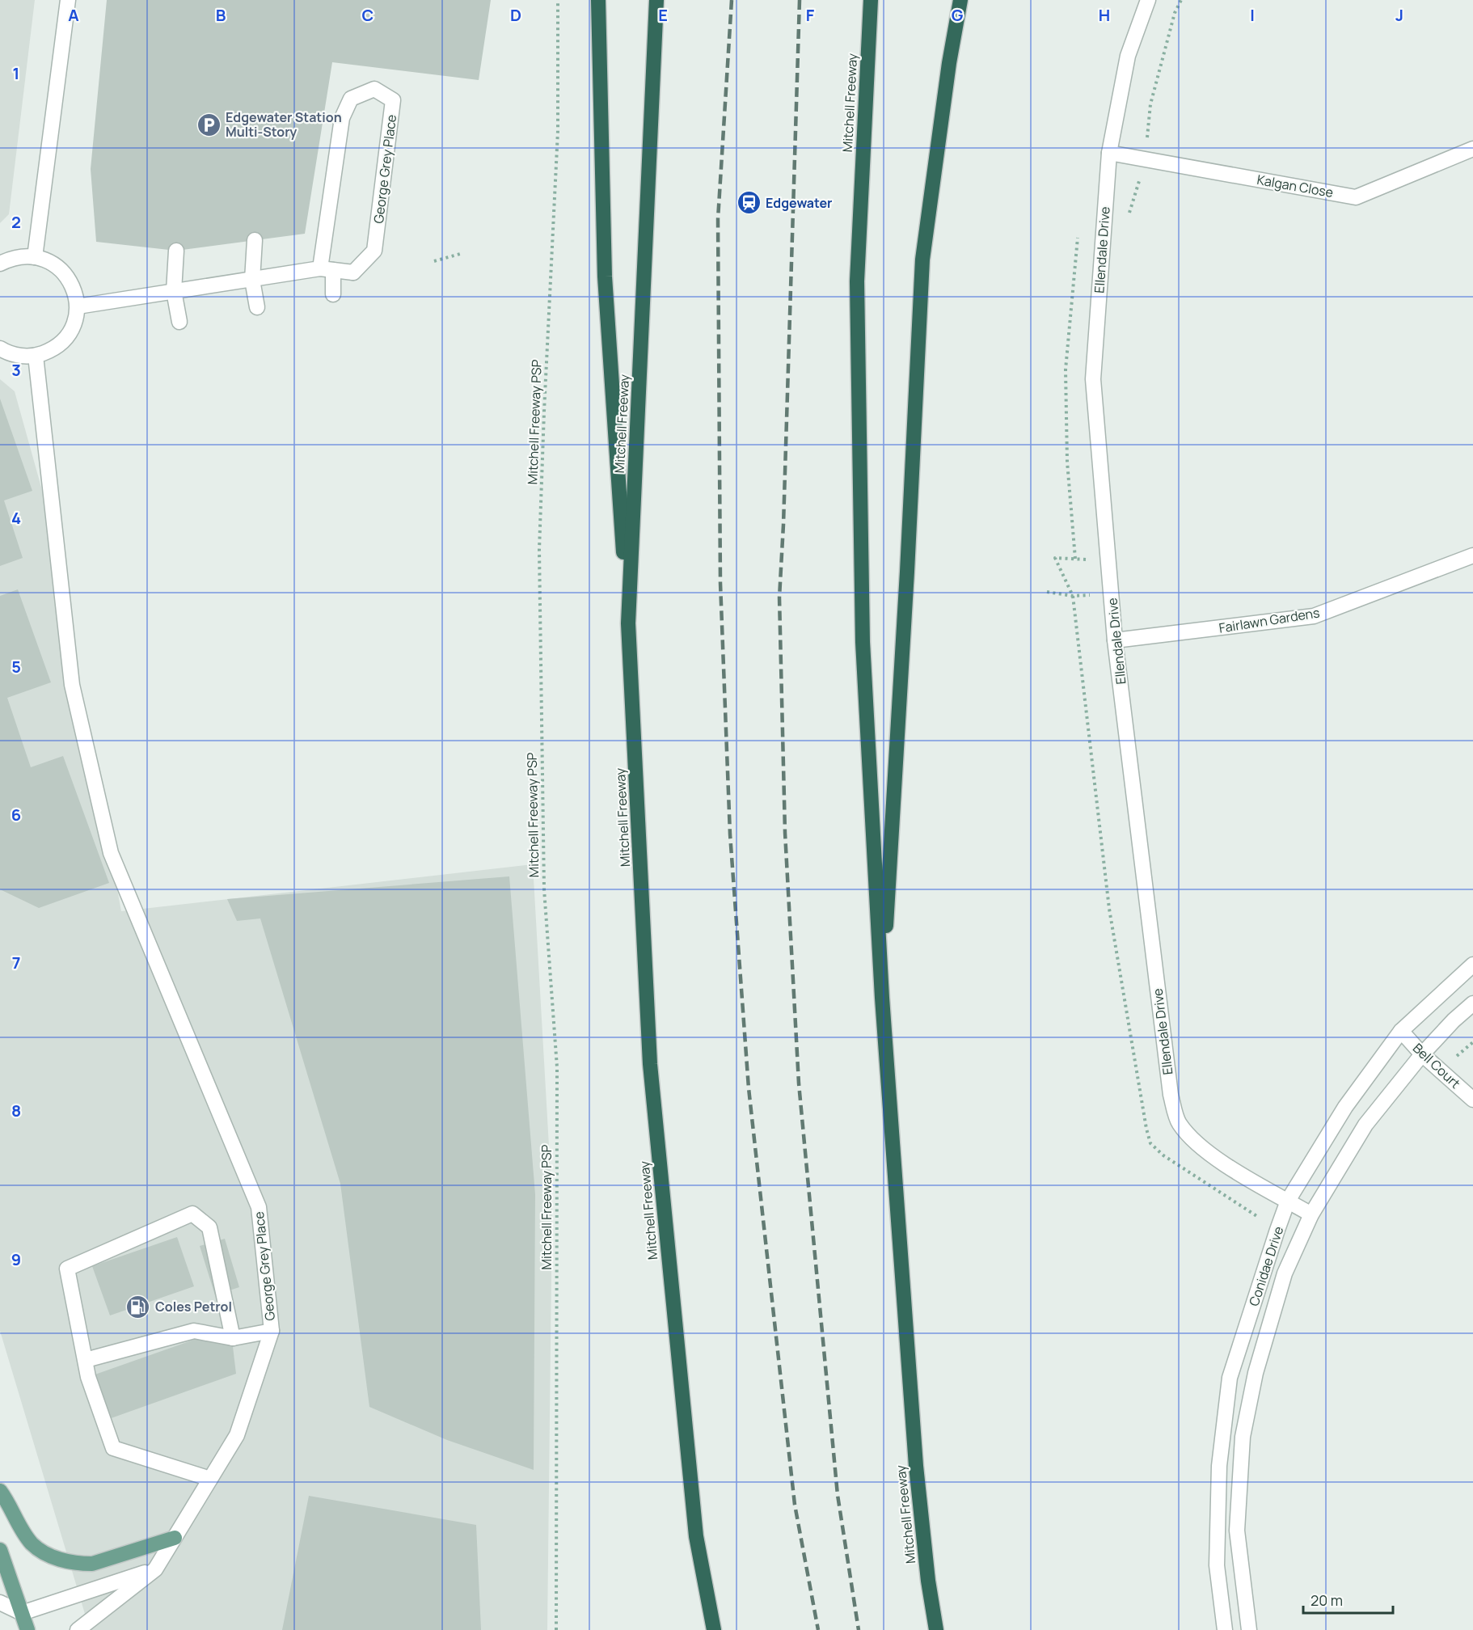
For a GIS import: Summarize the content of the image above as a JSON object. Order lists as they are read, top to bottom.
{
  "streets": {
    "highway": ["Mitchell Freeway"],
    "street": [
      "George Grey Place",
      "Kalgan Close",
      "Ellendale Drive",
      "Fairlawn Gardens",
      "Bell Court",
      "Conidae Drive"
    ],
    "path": ["Mitchell Freeway PSP"]
  },
  "crossings": [
    ["Kalgan Close", "Ellendale Drive"],
    ["Ellendale Drive", "Fairlawn Gardens"],
    ["Ellendale Drive", "Conidae Drive"],
    ["Bell Court", "Conidae Drive"]
  ],
  "places": {
    "parking": ["Edgewater Station Multi-Story"],
    "station": ["Edgewater"],
    "fuel station": ["Coles Petrol"]
  },
  "scale_bar": "20 m",
  "grid": {
    "columns": [
      "A",
      "B",
      "C",
      "D",
      "E",
      "F",
      "G",
      "H",
      "I",
      "J"
    ],
    "rows": [
      "1",
      "2",
      "3",
      "4",
      "5",
      "6",
      "7",
      "8",
      "9"
    ]
  }
}
